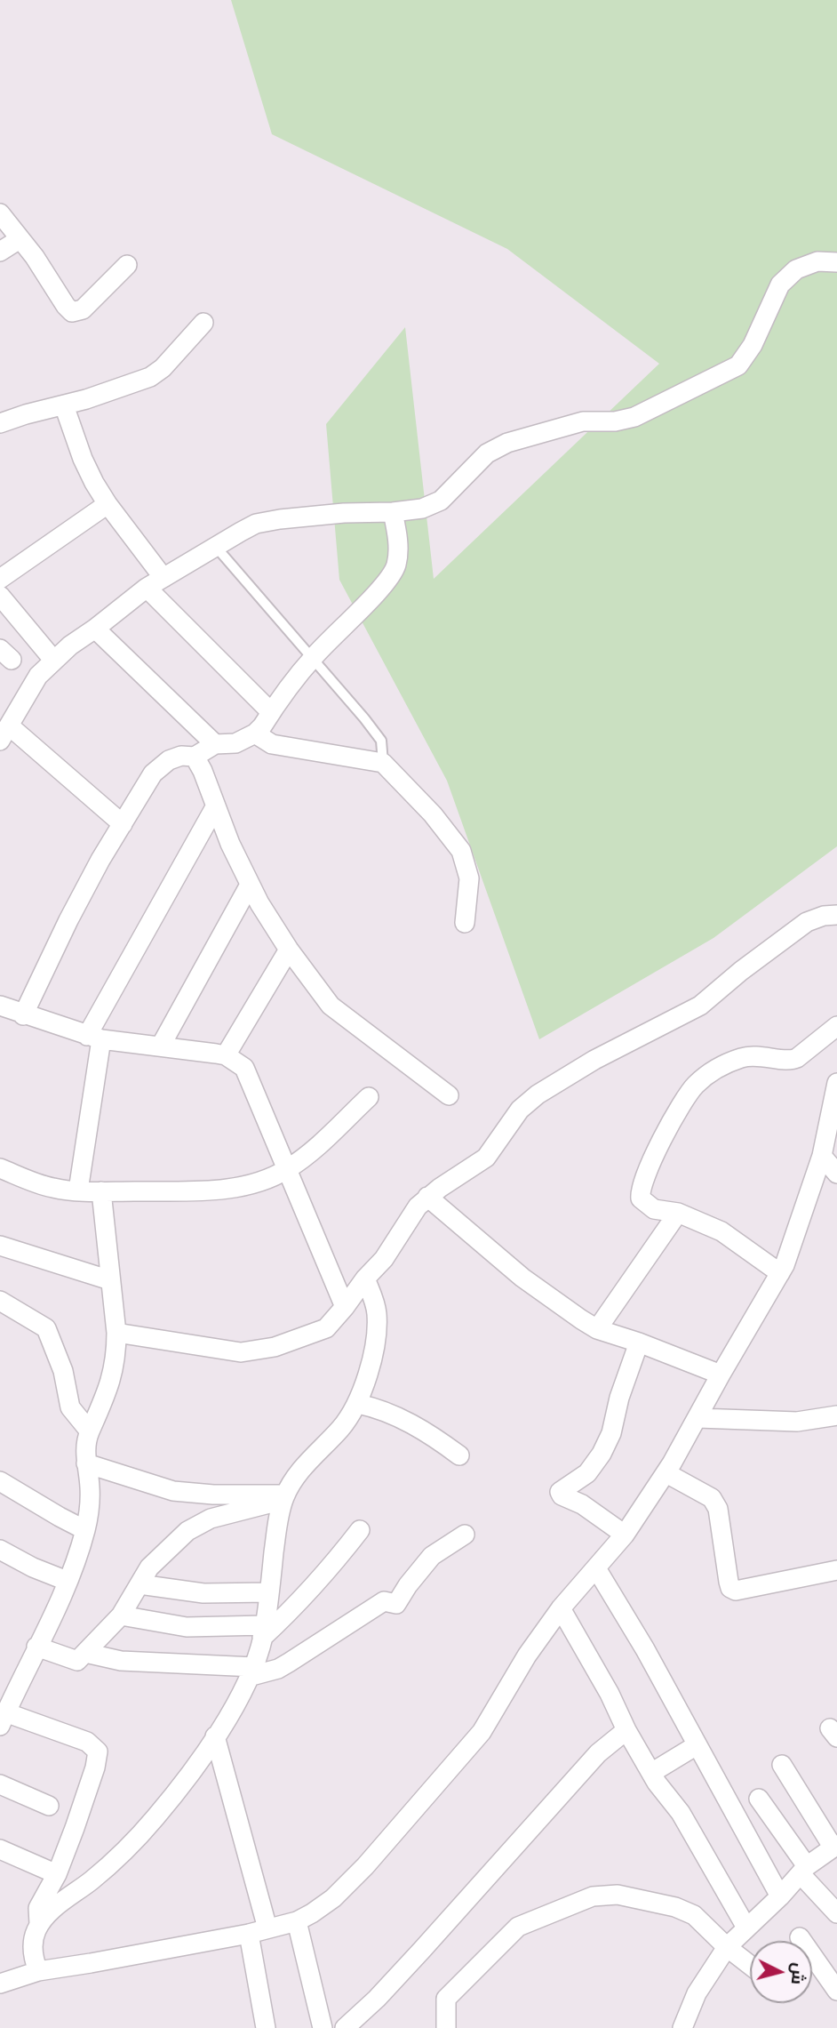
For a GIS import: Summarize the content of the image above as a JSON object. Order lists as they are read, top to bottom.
{
  "north": "right"
}
